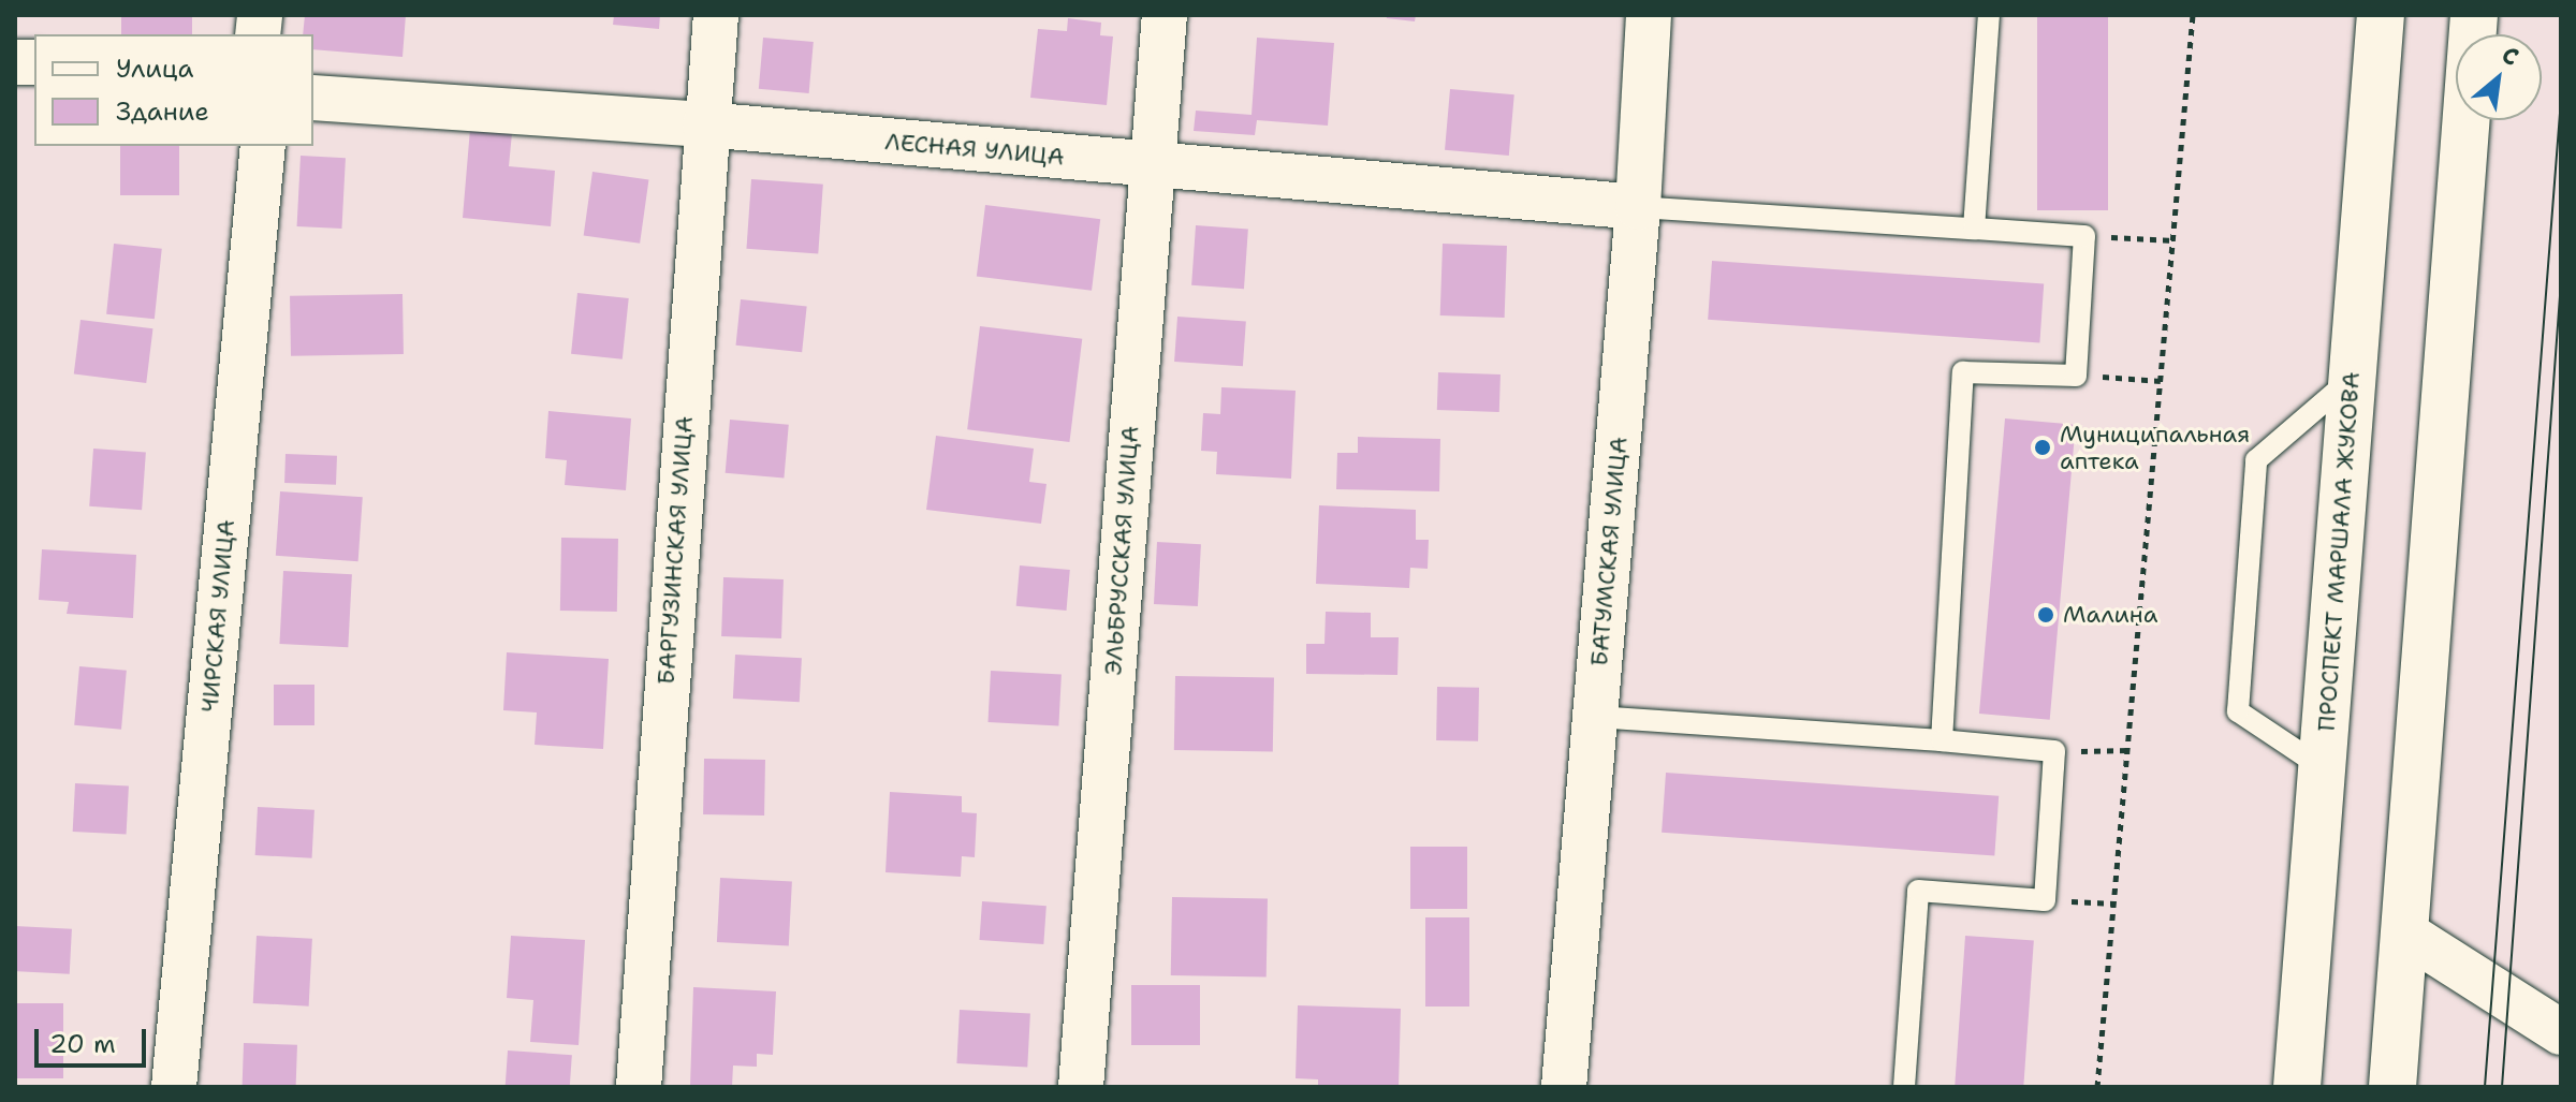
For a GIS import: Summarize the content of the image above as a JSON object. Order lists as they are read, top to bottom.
{
  "streets": {
    "highway": ["ПРОСПЕКТ МАРШАЛА ЖУКОВА"],
    "street": [
      "ЛЕСНАЯ УЛИЦА",
      "БАРГУЗИНСКАЯ УЛИЦА",
      "ЭЛЬБРУССКАЯ УЛИЦА",
      "БАТУМСКАЯ УЛИЦА",
      "ЧИРСКАЯ УЛИЦА"
    ]
  },
  "crossings": [
    ["ЛЕСНАЯ УЛИЦА", "БАРГУЗИНСКАЯ УЛИЦА"],
    ["ЛЕСНАЯ УЛИЦА", "ЭЛЬБРУССКАЯ УЛИЦА"],
    ["ЛЕСНАЯ УЛИЦА", "БАТУМСКАЯ УЛИЦА"]
  ],
  "places": ["Муниципальная аптека", "Малина"],
  "legend": ["Улица", "Здание"],
  "scale_bar": "20 m",
  "north": "top right"
}
